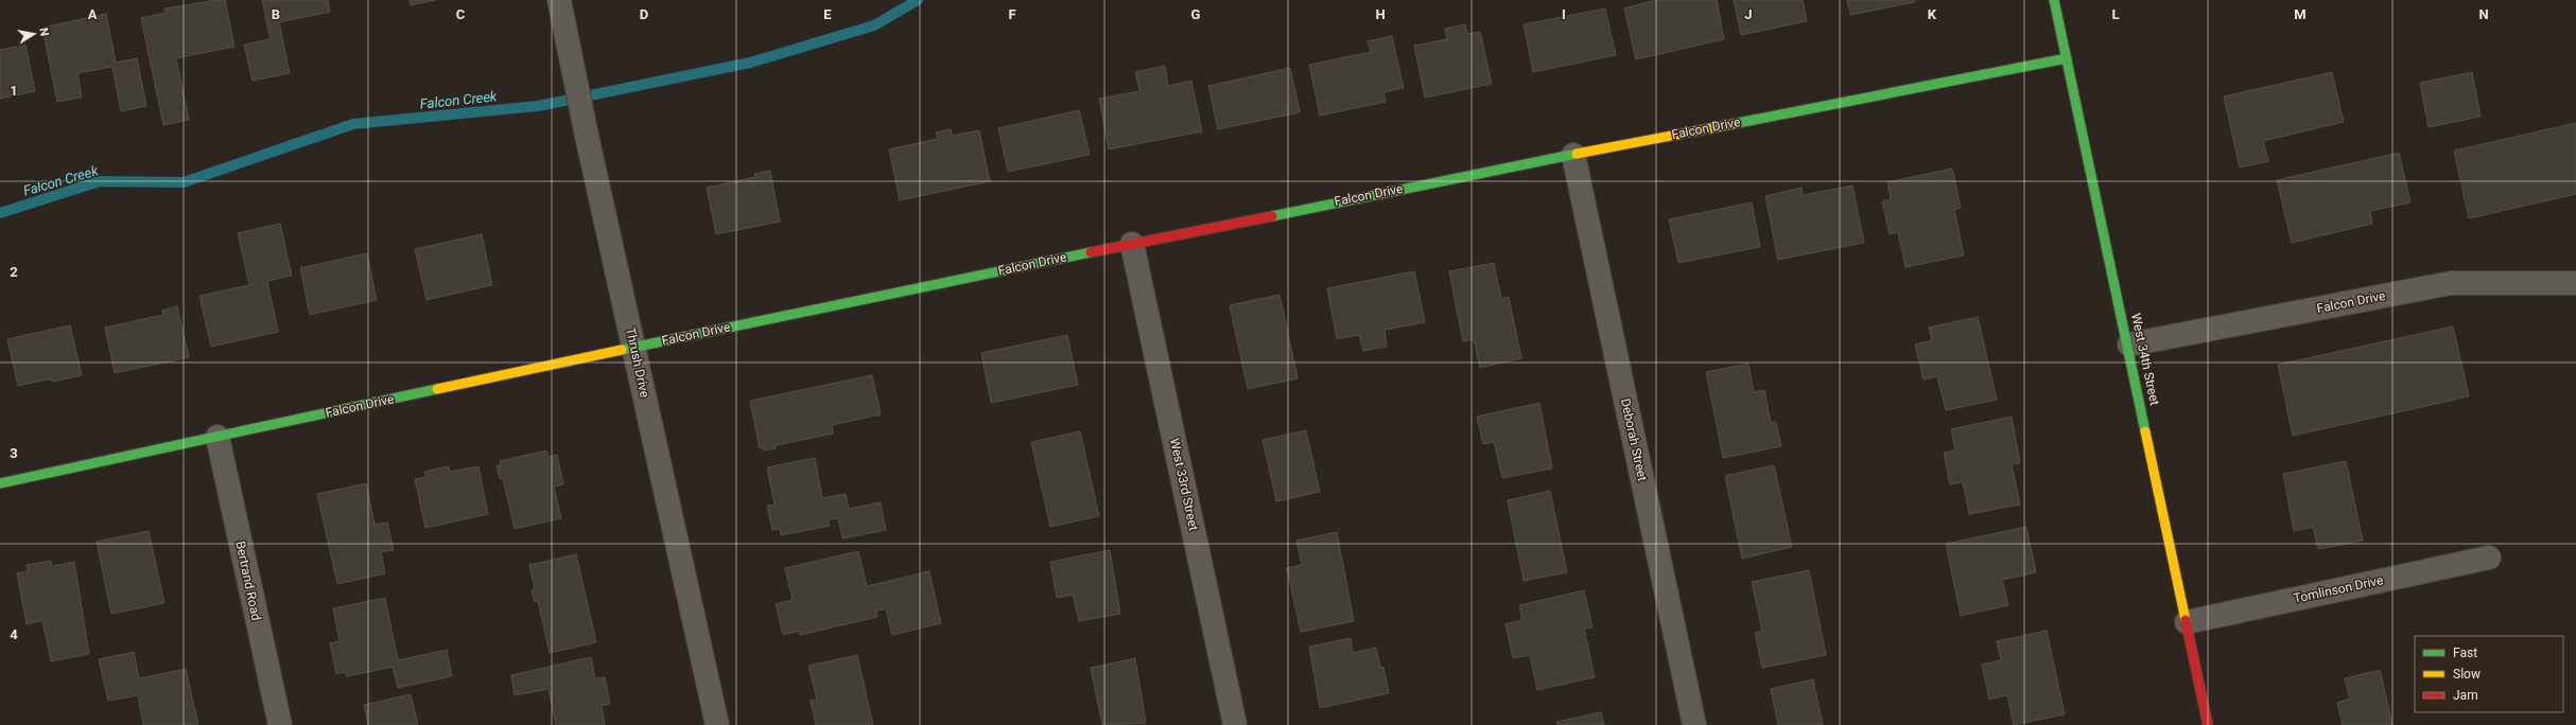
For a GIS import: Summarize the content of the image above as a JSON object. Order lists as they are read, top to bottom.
{
  "streets": {
    "street": [
      "Falcon Drive",
      "West 34th Street",
      "Thrush Drive",
      "Deborah Street",
      "West 33rd Street",
      "Bertrand Road",
      "Tomlinson Drive"
    ]
  },
  "crossings": [
    ["Falcon Drive", "West 34th Street"],
    ["Falcon Drive", "Thrush Drive"],
    ["Falcon Drive", "Deborah Street"],
    ["Falcon Drive", "West 33rd Street"],
    ["Falcon Drive", "Bertrand Road"],
    ["West 34th Street", "Tomlinson Drive"]
  ],
  "water": ["Falcon Creek"],
  "legend": ["Fast", "Slow", "Jam"],
  "north": "right",
  "grid": {
    "columns": [
      "A",
      "B",
      "C",
      "D",
      "E",
      "F",
      "G",
      "H",
      "I",
      "J",
      "K",
      "L",
      "M",
      "N"
    ],
    "rows": [
      "1",
      "2",
      "3",
      "4"
    ]
  }
}
